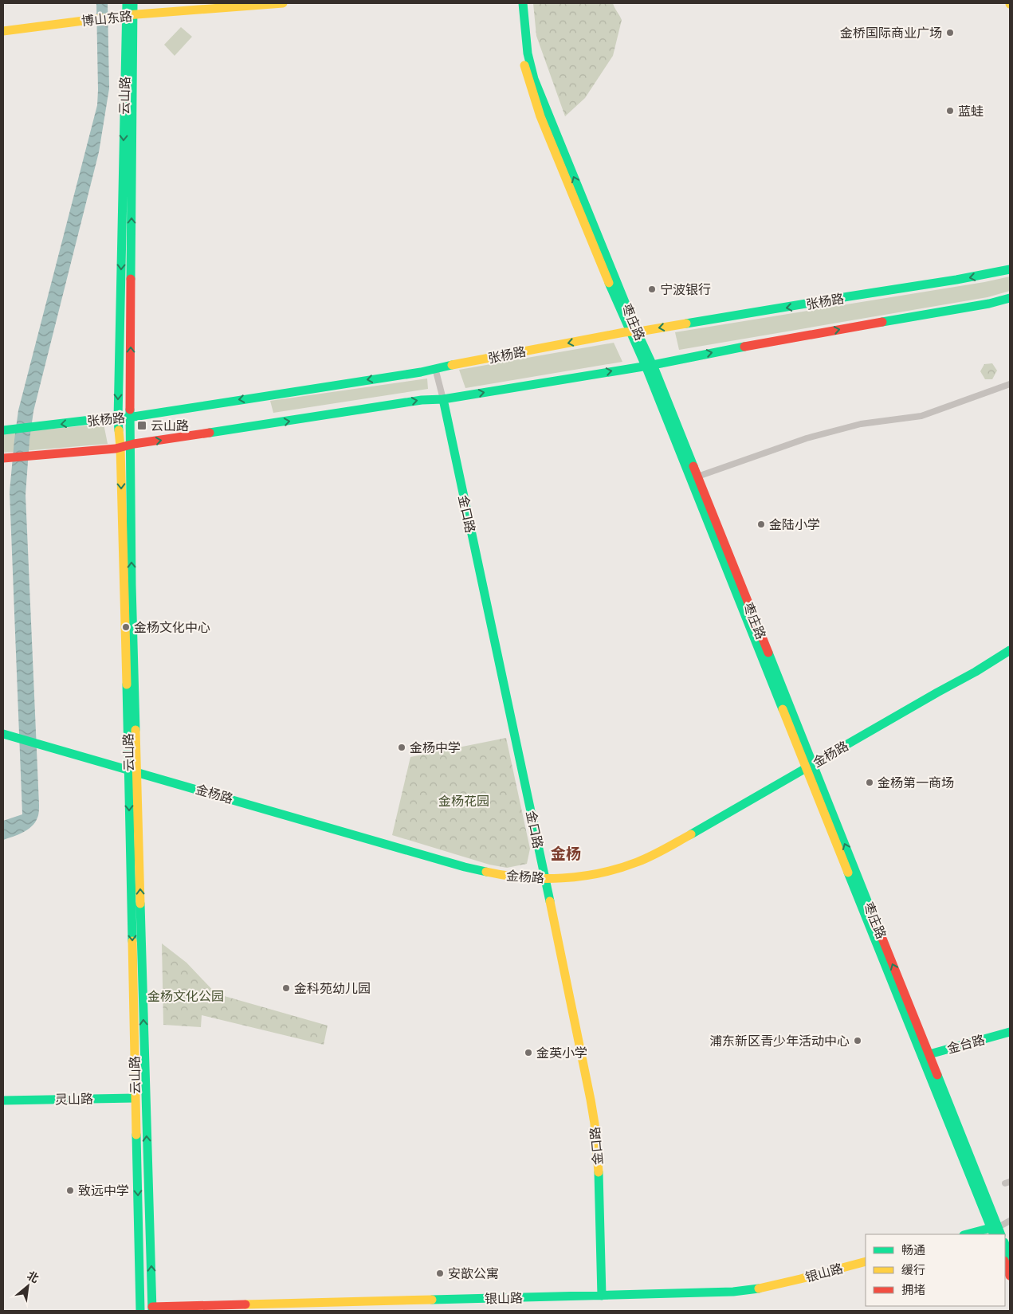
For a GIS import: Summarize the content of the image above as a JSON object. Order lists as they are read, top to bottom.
{
  "streets": {
    "street": [
      "博山东路",
      "云山路",
      "张杨路",
      "枣庄路",
      "金口路",
      "金杨路",
      "金台路",
      "灵山路",
      "银山路"
    ]
  },
  "crossings": [
    ["博山东路", "云山路"],
    ["云山路", "张杨路"],
    ["云山路", "金杨路"],
    ["云山路", "灵山路"],
    ["云山路", "银山路"],
    ["张杨路", "枣庄路"],
    ["张杨路", "金口路"],
    ["枣庄路", "金杨路"],
    ["枣庄路", "金台路"],
    ["金口路", "金杨路"],
    ["金口路", "银山路"]
  ],
  "districts": ["金杨"],
  "parks": ["金杨花园", "金杨文化公园"],
  "places": {
    "other": [
      "金桥国际商业广场",
      "蓝蛙",
      "宁波银行",
      "金陆小学",
      "金杨文化中心",
      "金杨中学",
      "金杨第一商场",
      "金科苑幼儿园",
      "浦东新区青少年活动中心",
      "金英小学",
      "致远中学",
      "安歆公寓"
    ],
    "transit": ["云山路"]
  },
  "legend": ["畅通", "缓行", "拥堵"],
  "north": "top right"
}
